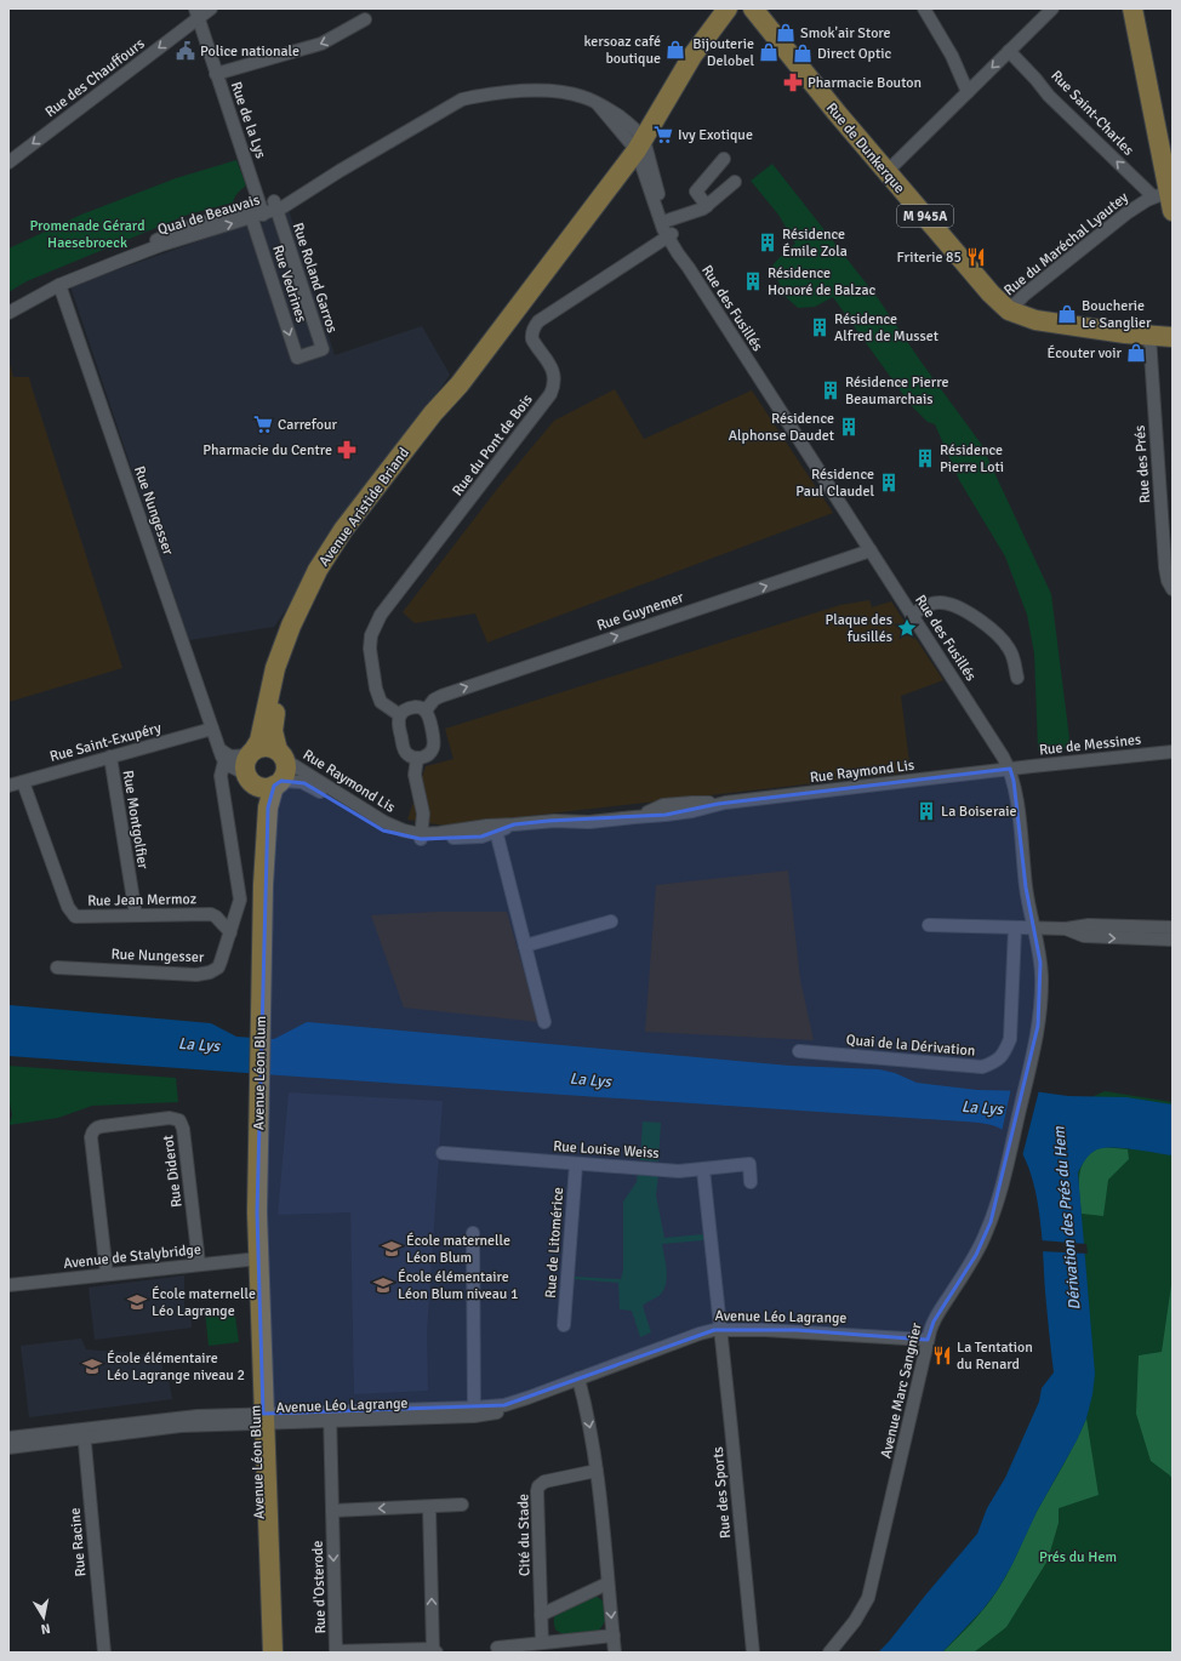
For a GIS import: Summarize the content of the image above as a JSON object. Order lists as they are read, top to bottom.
{
  "streets": {
    "main road": [
      "Rue de Dunkerque",
      "M 945A",
      "Avenue Aristide Briand",
      "Avenue Léon Blum"
    ],
    "street": [
      "Rue des Chauffours",
      "Rue Saint-Charles",
      "Rue de la Lys",
      "Quai de Beauvais",
      "Rue du Maréchal Lyautey",
      "Rue Roland Garros",
      "Rue Vedrines",
      "Rue des Fusillés",
      "Rue du Pont de Bois",
      "Rue des Prés",
      "Rue Nungesser",
      "Rue Guynemer",
      "Rue Saint-Exupéry",
      "Rue de Messines",
      "Rue Raymond Lis",
      "Rue Montgolfier",
      "Rue Jean Mermoz",
      "Quai de la Dérivation",
      "Rue Louise Weiss",
      "Rue Diderot",
      "Rue de Litomérice",
      "Avenue de Stalybridge",
      "Avenue Léo Lagrange",
      "Avenue Marc Sangnier",
      "Rue des Sports",
      "Cité du Stade",
      "Rue Racine",
      "Rue d'Osterode"
    ]
  },
  "crossings": [
    ["Rue des Chauffours", "Rue de la Lys"],
    ["Rue Saint-Charles", "Rue du Maréchal Lyautey"],
    ["Rue de la Lys", "Quai de Beauvais"],
    ["Rue de la Lys", "Rue Vedrines"],
    ["Rue de Dunkerque", "Rue du Maréchal Lyautey"],
    ["Rue de Dunkerque", "Rue des Prés"],
    ["Quai de Beauvais", "Rue Roland Garros"],
    ["Quai de Beauvais", "Rue Vedrines"],
    ["Quai de Beauvais", "Rue des Fusillés"],
    ["Quai de Beauvais", "Avenue Aristide Briand"],
    ["Quai de Beauvais", "Rue Nungesser"],
    ["Rue Roland Garros", "Rue Vedrines"],
    ["Rue des Fusillés", "Rue du Pont de Bois"],
    ["Rue des Fusillés", "Avenue Aristide Briand"],
    ["Rue des Fusillés", "Rue Guynemer"],
    ["Rue des Fusillés", "Rue de Messines"],
    ["Rue des Fusillés", "Rue Raymond Lis"],
    ["Rue des Fusillés", "Avenue Marc Sangnier"],
    ["Rue du Pont de Bois", "Rue Guynemer"],
    ["Avenue Aristide Briand", "Rue Raymond Lis"],
    ["Avenue Aristide Briand", "Avenue Léon Blum"],
    ["Rue Nungesser", "Rue Saint-Exupéry"],
    ["Rue Nungesser", "Rue Jean Mermoz"],
    ["Rue Saint-Exupéry", "Rue Montgolfier"],
    ["Rue Saint-Exupéry", "Rue Jean Mermoz"],
    ["Rue de Messines", "Rue Raymond Lis"],
    ["Rue Raymond Lis", "Avenue Léon Blum"],
    ["Rue Montgolfier", "Rue Jean Mermoz"],
    ["Avenue Léon Blum", "Avenue de Stalybridge"],
    ["Avenue Léon Blum", "Avenue Léo Lagrange"],
    ["Rue Louise Weiss", "Rue de Litomérice"],
    ["Rue Louise Weiss", "Rue des Sports"],
    ["Rue Diderot", "Avenue de Stalybridge"],
    ["Avenue Léo Lagrange", "Avenue Marc Sangnier"],
    ["Avenue Léo Lagrange", "Rue des Sports"],
    ["Avenue Léo Lagrange", "Rue Racine"],
    ["Avenue Léo Lagrange", "Rue d'Osterode"]
  ],
  "one_way": [
    "Rue des Chauffours",
    "Rue Saint-Charles",
    "Rue Vedrines",
    "Rue Guynemer"
  ],
  "water": ["La Lys", "Dérivation des Prés du Hem"],
  "parks": ["Promenade Gérard Haesebroeck", "Prés du Hem"],
  "places": {
    "shop": [
      "Smok'air Store",
      "kersoaz café boutique",
      "Bijouterie Delobel",
      "Direct Optic",
      "Boucherie Le Sanglier",
      "Écouter voir"
    ],
    "public building": ["Police nationale"],
    "pharmacy": ["Pharmacie Bouton", "Pharmacie du Centre"],
    "supermarket": ["Ivy Exotique", "Carrefour"],
    "building": [
      "Résidence Émile Zola",
      "Résidence Honoré de Balzac",
      "Résidence Alfred de Musset",
      "Résidence Pierre Beaumarchais",
      "Résidence Alphonse Daudet",
      "Résidence Pierre Loti",
      "Résidence Paul Claudel",
      "La Boiseraie"
    ],
    "restaurant": ["Friterie 85", "La Tentation du Renard"],
    "place": ["Plaque des fusillés"],
    "school or university": [
      "École maternelle Léon Blum",
      "École élémentaire Léon Blum niveau 1",
      "École maternelle Léo Lagrange",
      "École élémentaire Léo Lagrange niveau 2"
    ]
  },
  "north": "bottom"
}
